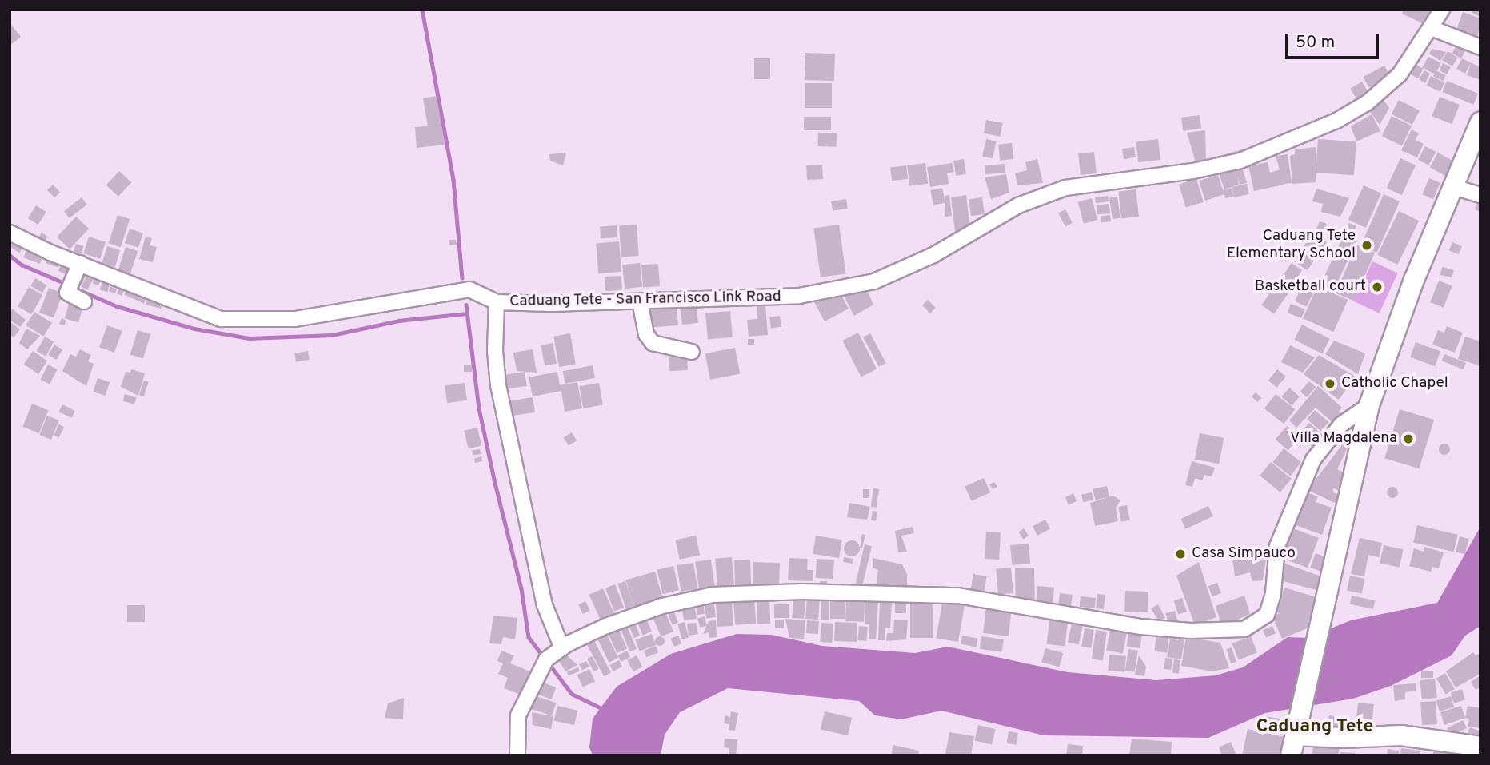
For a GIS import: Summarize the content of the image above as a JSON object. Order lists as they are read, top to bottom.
{
  "streets": {
    "street": ["Caduang Tete - San Francisco Link Road"]
  },
  "districts": ["Caduang Tete"],
  "places": [
    "Caduang Tete Elementary School",
    "Basketball court",
    "Catholic Chapel",
    "Villa Magdalena",
    "Casa Simpauco"
  ],
  "scale_bar": "50 m"
}
